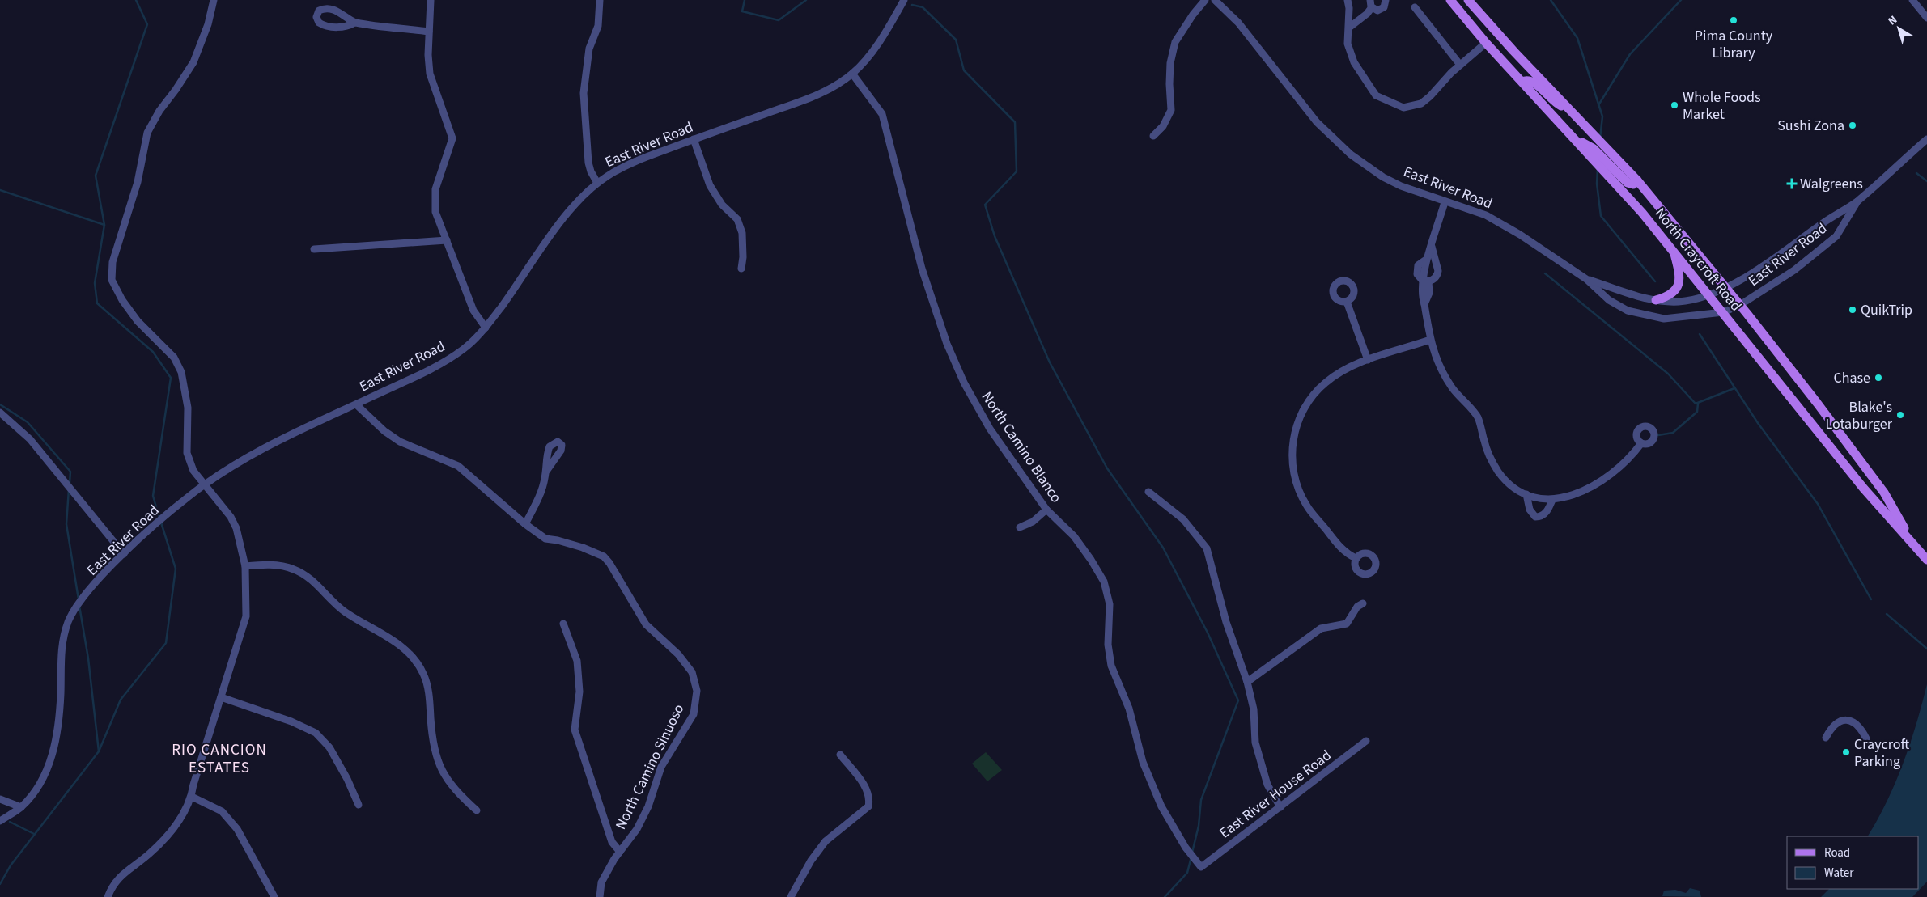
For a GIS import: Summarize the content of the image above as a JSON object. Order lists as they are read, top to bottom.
{
  "streets": {
    "main road": ["North Craycroft Road"],
    "street": [
      "East River Road",
      "North Camino Blanco",
      "North Camino Sinuoso",
      "East River House Road"
    ]
  },
  "crossings": [
    ["East River Road", "North Craycroft Road"],
    ["East River Road", "North Camino Blanco"],
    ["East River Road", "North Camino Sinuoso"],
    ["North Camino Blanco", "East River House Road"]
  ],
  "districts": ["RIO CANCION ESTATES"],
  "places": {
    "other": [
      "Pima County Library",
      "Whole Foods Market",
      "Sushi Zona",
      "QuikTrip",
      "Chase",
      "Blake's Lotaburger",
      "Craycroft Parking"
    ],
    "health": ["Walgreens"]
  },
  "legend": ["Road", "Water"],
  "north": "top left"
}
